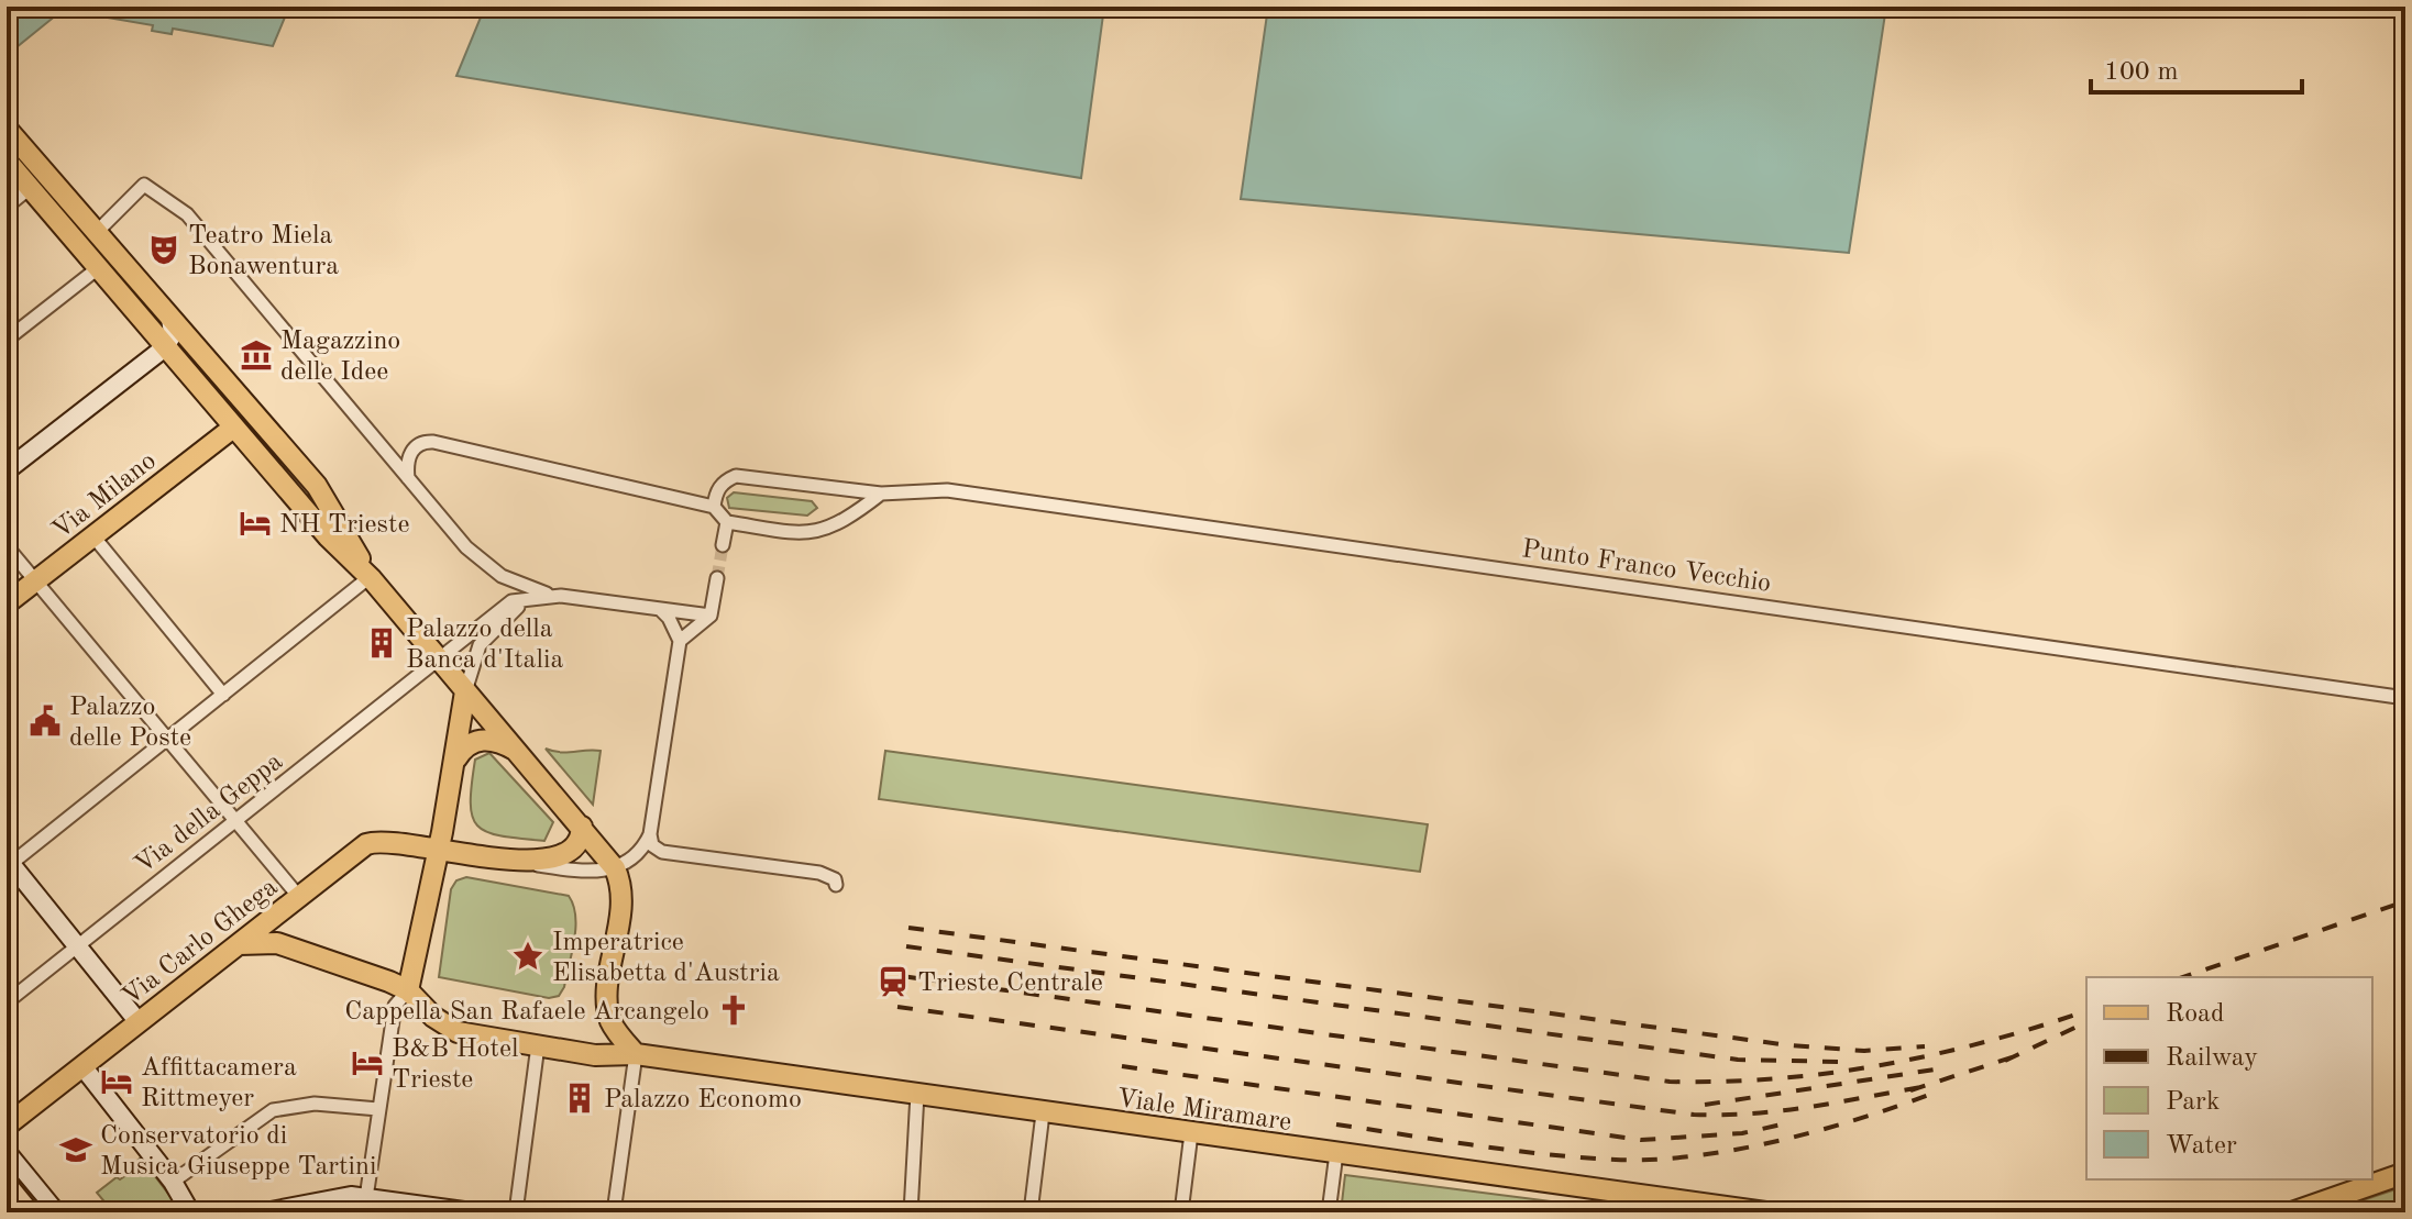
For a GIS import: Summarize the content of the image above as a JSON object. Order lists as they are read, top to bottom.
{
  "streets": {
    "main road": ["Via Milano", "Via Carlo Ghega", "Viale Miramare"],
    "street": ["Punto Franco Vecchio", "Via della Geppa"]
  },
  "places": {
    "theatre": ["Teatro Miela Bonawentura"],
    "museum": ["Magazzino delle Idee"],
    "hotel": ["NH Trieste", "B&B Hotel Trieste", "Affittacamera Rittmeyer"],
    "building": ["Palazzo della Banca d'Italia", "Palazzo Economo"],
    "public building": ["Palazzo delle Poste"],
    "place": ["Imperatrice Elisabetta d'Austria"],
    "station": ["Trieste Centrale"],
    "church": ["Cappella San Rafaele Arcangelo"],
    "school or university": ["Conservatorio di Musica Giuseppe Tartini"]
  },
  "legend": [
    "Road",
    "Railway",
    "Park",
    "Water"
  ],
  "scale_bar": "100 m"
}
